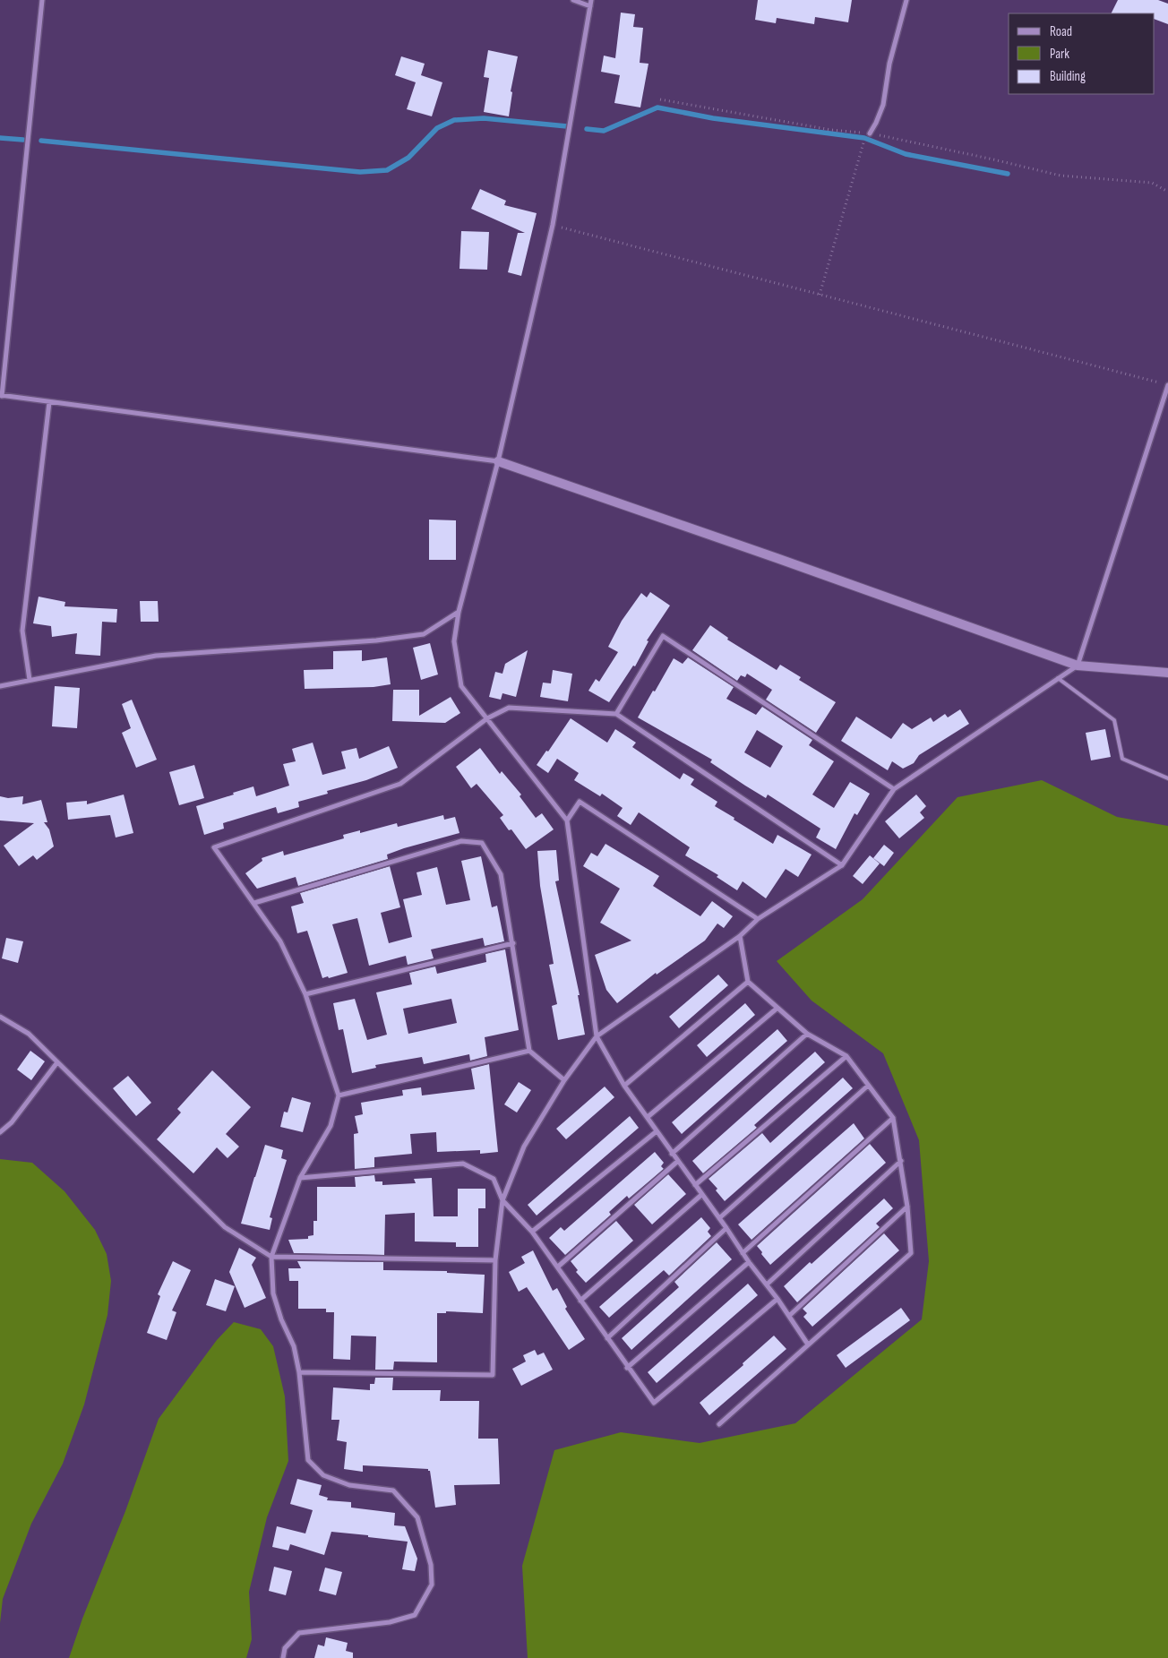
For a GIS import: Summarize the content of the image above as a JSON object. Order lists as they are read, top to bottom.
{
  "legend": ["Road", "Park", "Building"]
}
